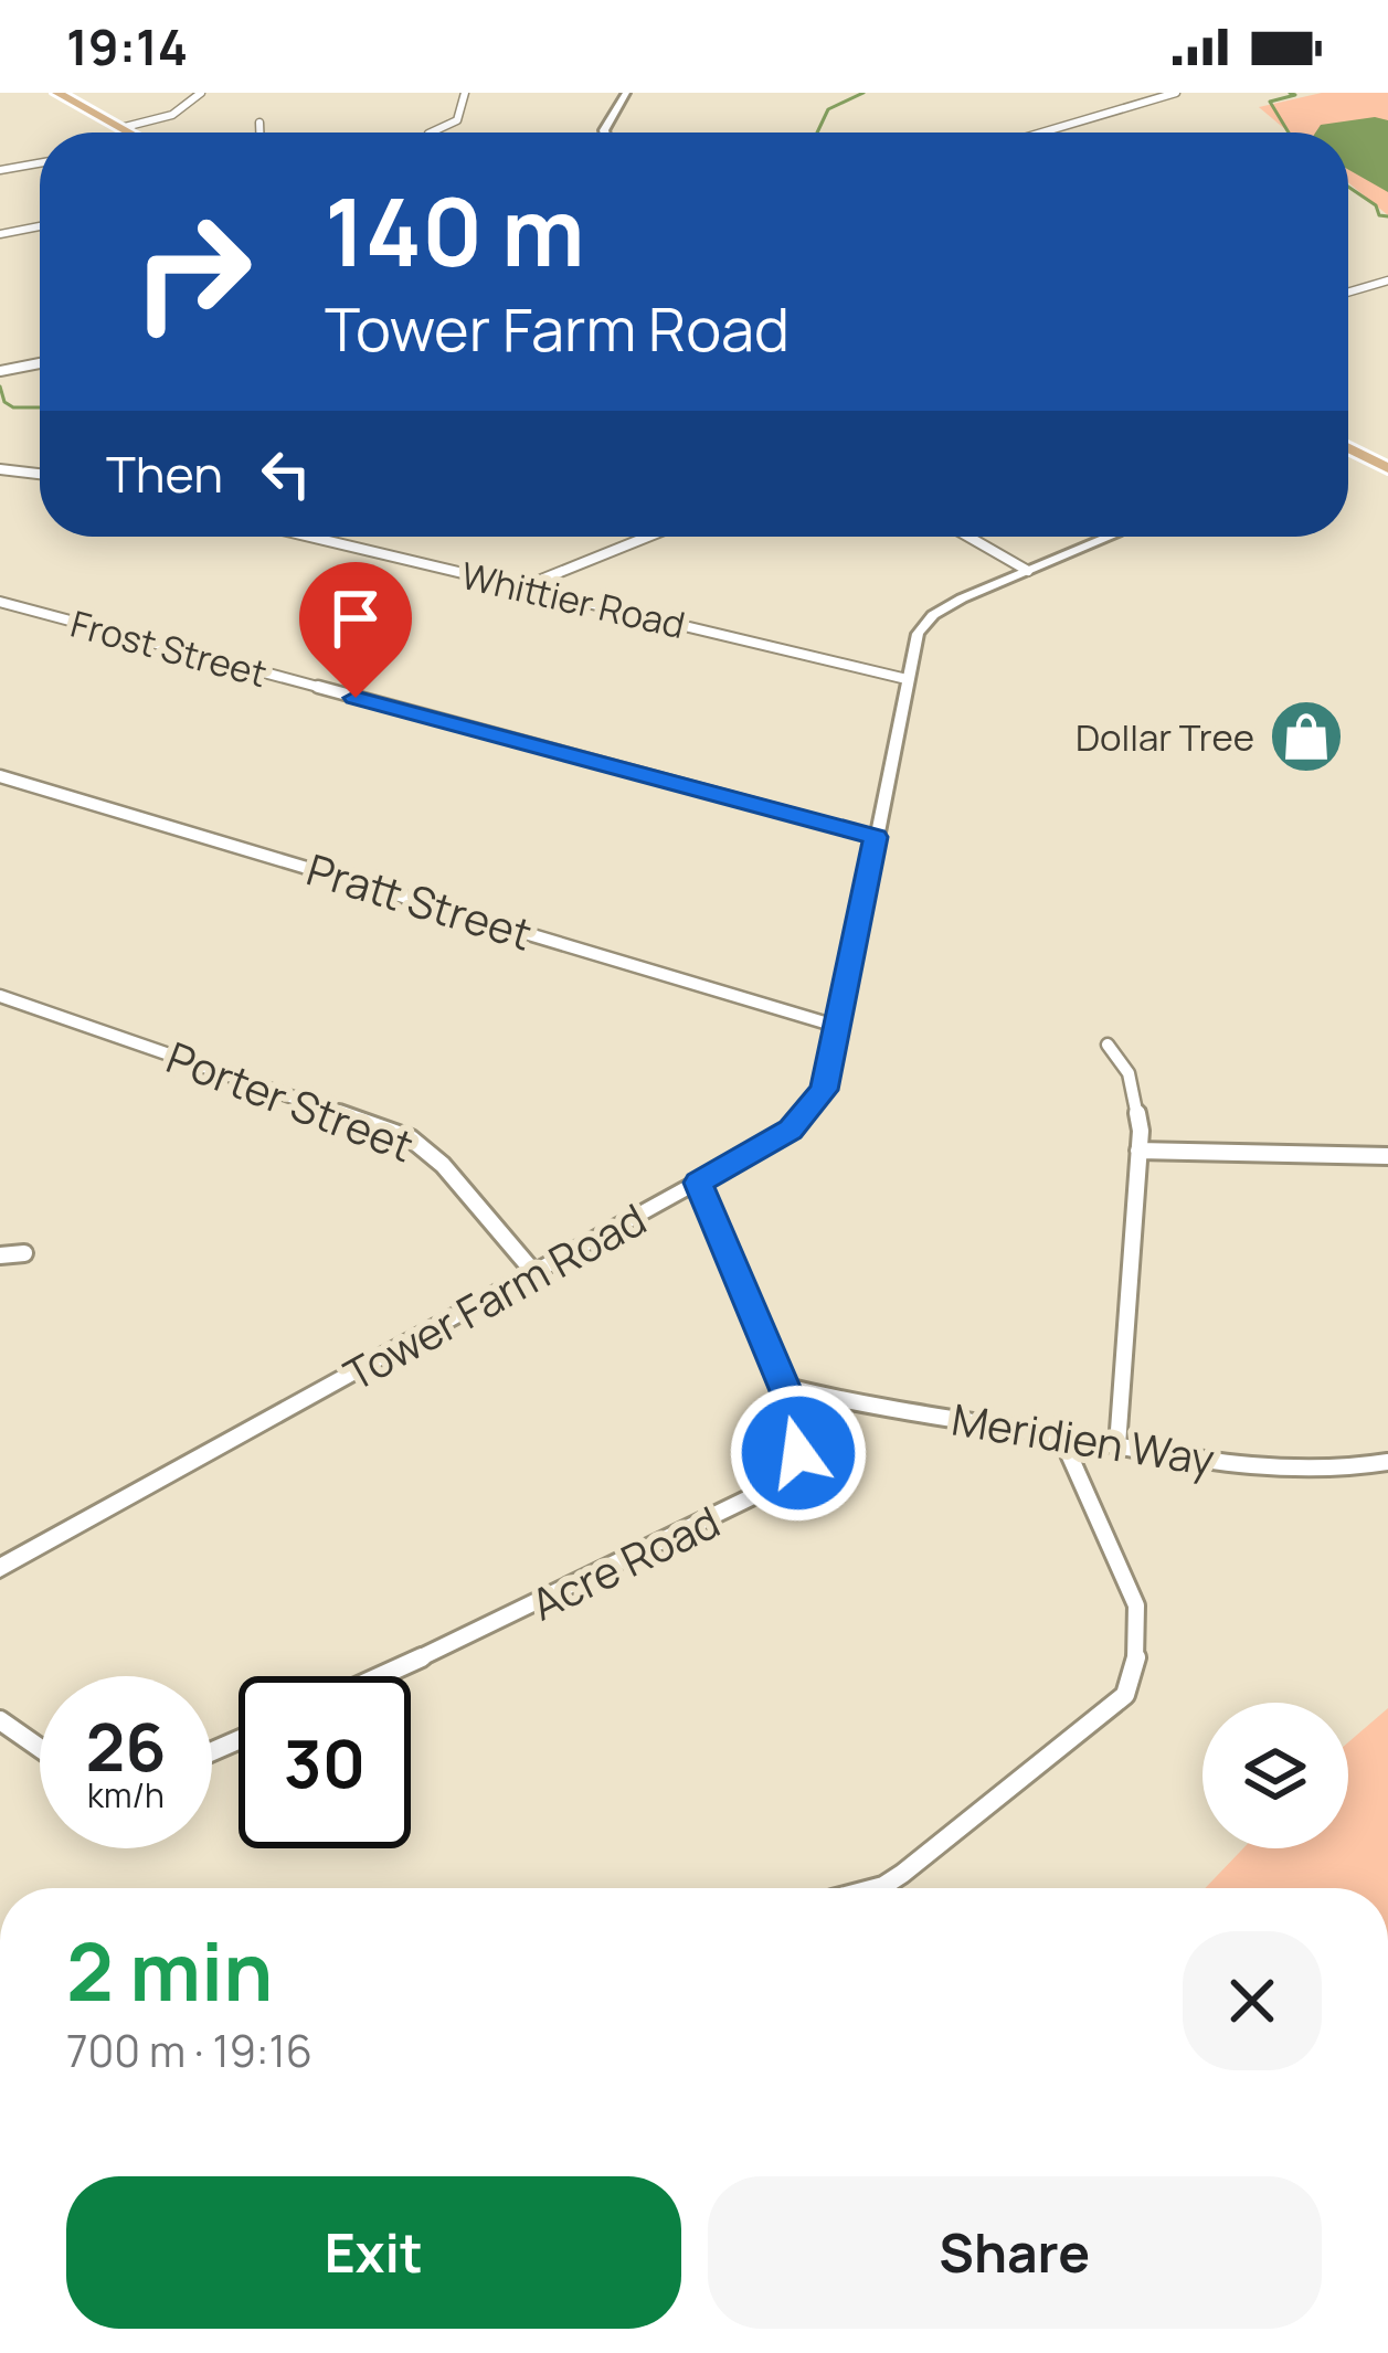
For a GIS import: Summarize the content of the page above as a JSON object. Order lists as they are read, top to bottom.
{
  "streets": {
    "street": [
      "Whittier Road",
      "Frost Street",
      "Pratt Street",
      "Porter Street",
      "Tower Farm Road",
      "Meridien Way",
      "Acre Road"
    ]
  },
  "crossings": [
    ["Whittier Road", "Tower Farm Road"],
    ["Frost Street", "Tower Farm Road"],
    ["Pratt Street", "Tower Farm Road"],
    ["Porter Street", "Tower Farm Road"],
    ["Tower Farm Road", "Acre Road"],
    ["Meridien Way", "Acre Road"]
  ],
  "places": {
    "shop": ["Dollar Tree"]
  },
  "page": {
    "status": "19:14",
    "turn": ["140 m", "Tower Farm Road"],
    "then": "Then",
    "speed": "26 km/h",
    "limit": "30",
    "heading": ["2 min", "700 m · 19:16"],
    "buttons": ["Exit", "Share"]
  }
}
